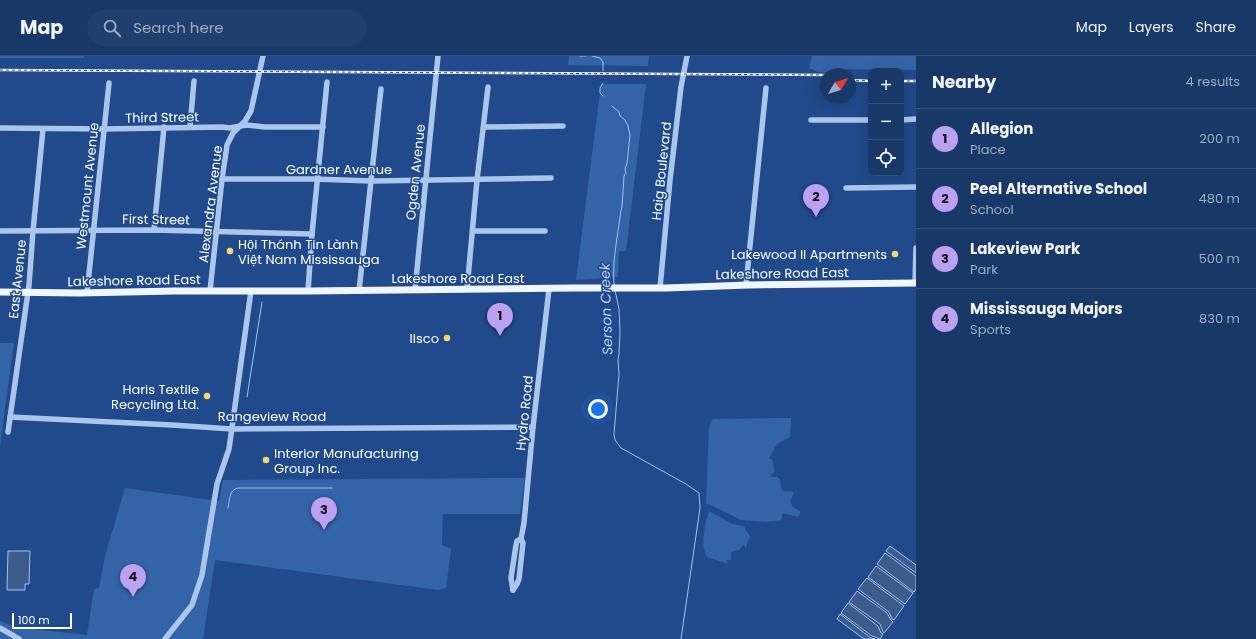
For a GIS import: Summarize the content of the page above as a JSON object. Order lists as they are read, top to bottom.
{
  "streets": {
    "main road": ["Lakeshore Road East"],
    "street": [
      "Third Street",
      "Gardner Avenue",
      "Haig Boulevard",
      "Ogden Avenue",
      "Westmount Avenue",
      "Alexandra Avenue",
      "First Street",
      "East Avenue",
      "Hydro Road",
      "Rangeview Road"
    ]
  },
  "crossings": [
    ["Third Street", "Westmount Avenue"],
    ["Third Street", "Alexandra Avenue"],
    ["Third Street", "East Avenue"],
    ["Gardner Avenue", "Ogden Avenue"],
    ["Gardner Avenue", "Alexandra Avenue"],
    ["Haig Boulevard", "Lakeshore Road East"],
    ["Ogden Avenue", "Lakeshore Road East"],
    ["Westmount Avenue", "First Street"],
    ["Westmount Avenue", "Lakeshore Road East"],
    ["Alexandra Avenue", "First Street"],
    ["Alexandra Avenue", "Lakeshore Road East"],
    ["First Street", "East Avenue"],
    ["Lakeshore Road East", "East Avenue"],
    ["Lakeshore Road East", "Hydro Road"],
    ["East Avenue", "Rangeview Road"],
    ["Hydro Road", "Rangeview Road"]
  ],
  "water": ["Serson Creek"],
  "places": [
    "Hội Thánh Tin Lành Việt Nam Mississauga",
    "Lakewood II Apartments",
    "Ilsco",
    "Haris Textile Recycling Ltd.",
    "Interior Manufacturing Group Inc."
  ],
  "scale_bar": "100 m",
  "north": "top right",
  "page": {
    "header": "Map",
    "search": "Search here",
    "nav": ["Map", "Layers", "Share"],
    "heading": ["Nearby", "4 results"],
    "map_buttons": ["+", "−"],
    "list": [
      {
        "mark": "1",
        "name": "Allegion",
        "note": "Place",
        "value": "200 m"
      },
      {
        "mark": "2",
        "name": "Peel Alternative School",
        "note": "School",
        "value": "480 m"
      },
      {
        "mark": "3",
        "name": "Lakeview Park",
        "note": "Park",
        "value": "500 m"
      },
      {
        "mark": "4",
        "name": "Mississauga Majors",
        "note": "Sports",
        "value": "830 m"
      }
    ],
    "pins": [
      "2",
      "1",
      "3",
      "4"
    ],
    "scale": "100 m"
  }
}
